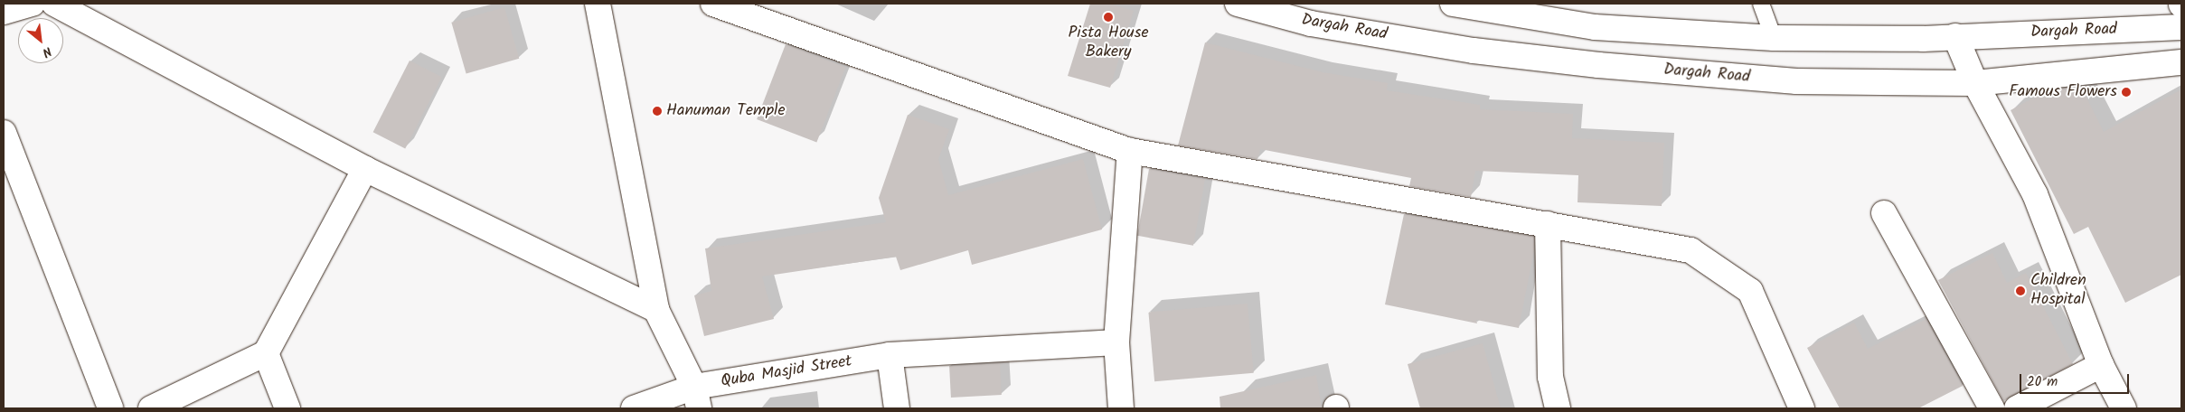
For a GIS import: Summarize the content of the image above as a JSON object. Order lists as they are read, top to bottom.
{
  "streets": {
    "street": ["Dargah Road", "Quba Masjid Street"]
  },
  "places": [
    "Pista House Bakery",
    "Famous Flowers",
    "Hanuman Temple",
    "Children Hospital"
  ],
  "scale_bar": "20 m",
  "north": "bottom right"
}
